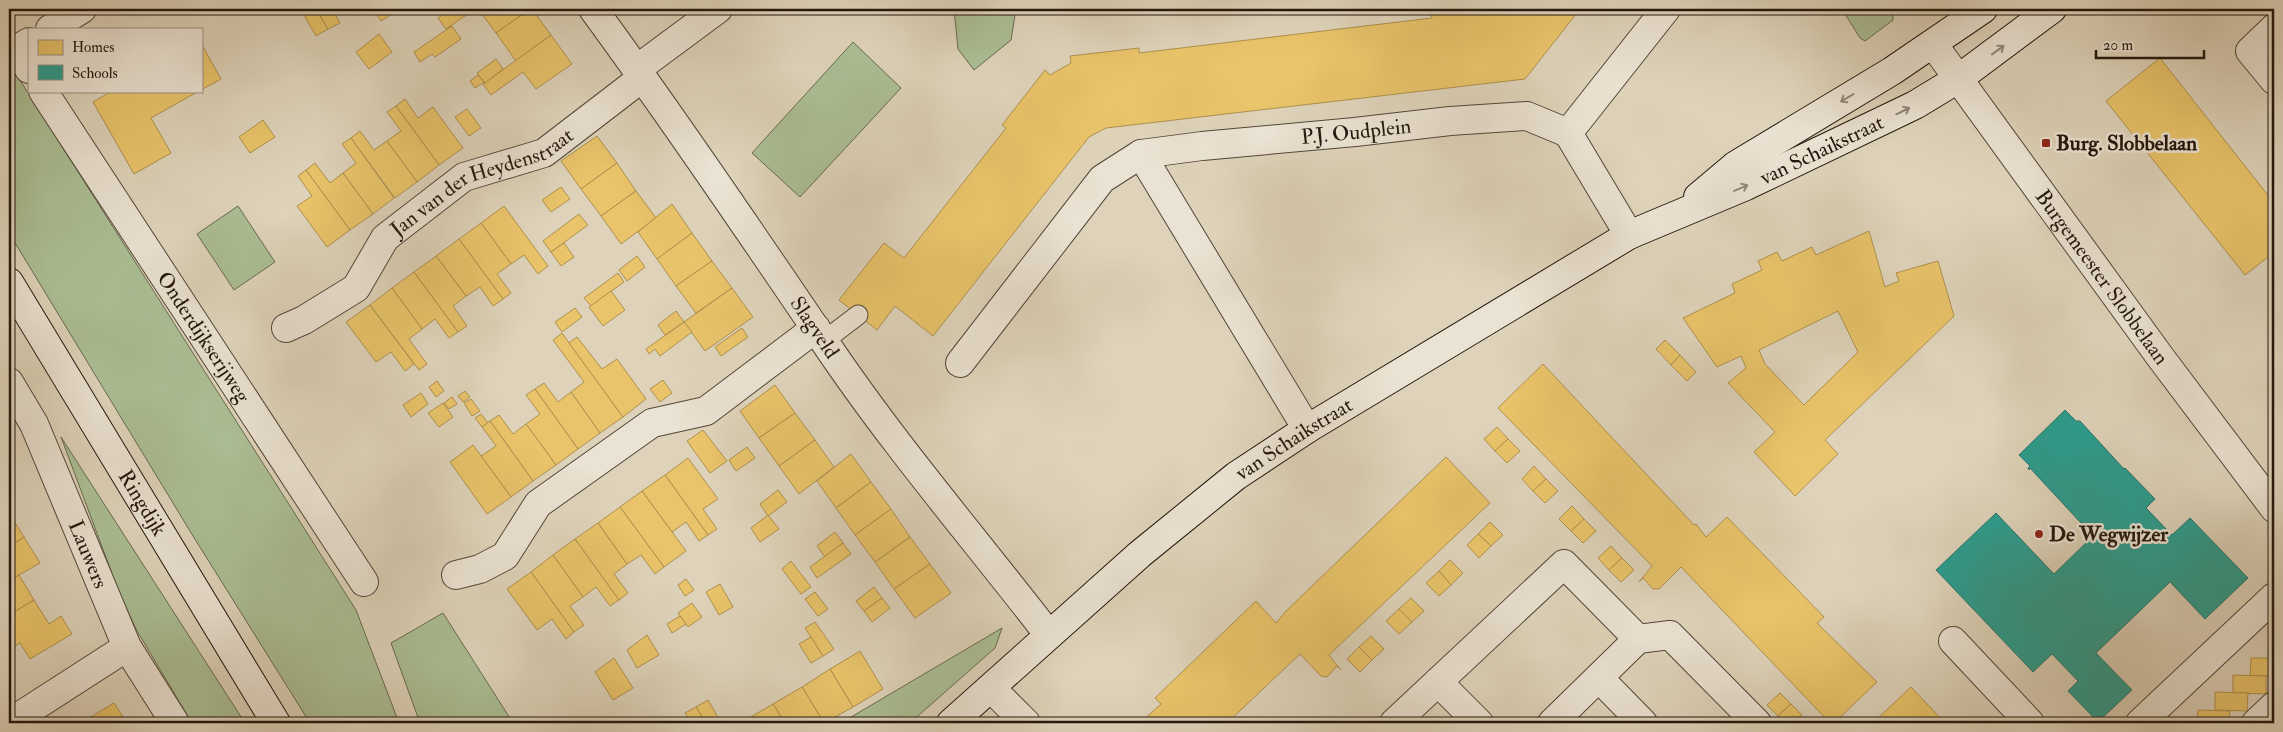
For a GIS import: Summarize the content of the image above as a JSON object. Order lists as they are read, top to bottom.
{
  "streets": {
    "street": [
      "P.J. Oudplein",
      "van Schaikstraat",
      "Jan van der Heydenstraat",
      "Burgemeester Slobbelaan",
      "Slagveld",
      "Onderdijkserijweg",
      "Ringdijk",
      "Lauwers"
    ]
  },
  "crossings": [
    ["van Schaikstraat", "Burgemeester Slobbelaan"],
    ["van Schaikstraat", "Slagveld"],
    ["Jan van der Heydenstraat", "Slagveld"]
  ],
  "places": {
    "transit": ["Burg. Slobbelaan"],
    "other": ["De Wegwijzer"]
  },
  "legend": ["Homes", "Schools"],
  "scale_bar": "20 m"
}
